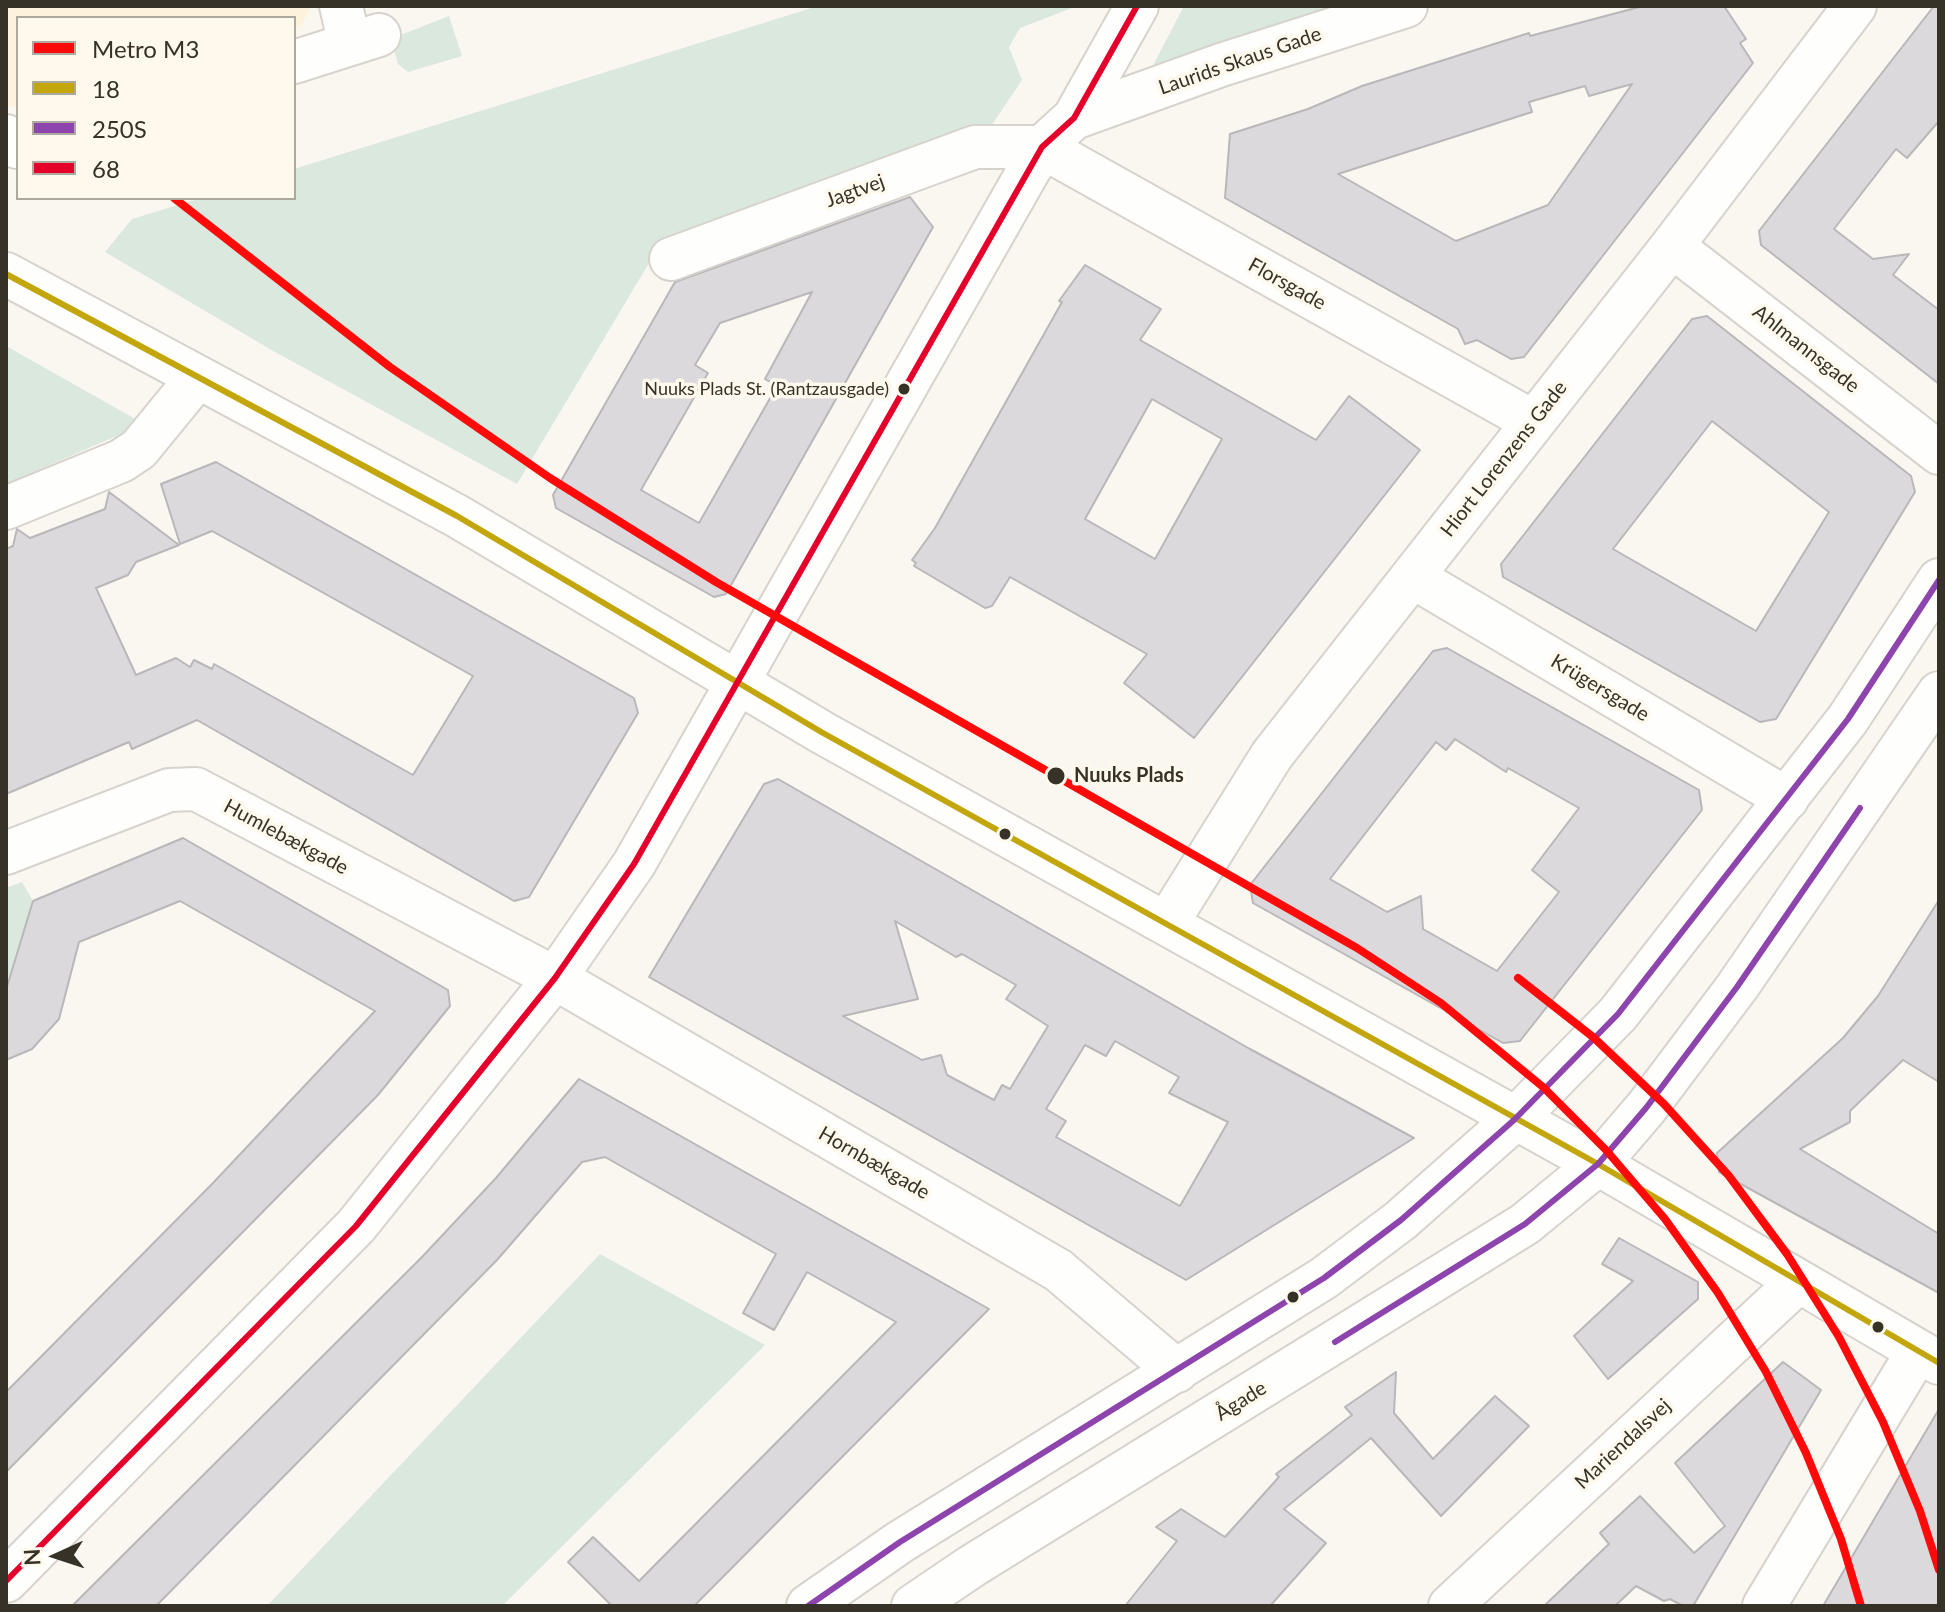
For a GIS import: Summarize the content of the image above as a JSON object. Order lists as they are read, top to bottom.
{
  "streets": {
    "street": [
      "Laurids Skaus Gade",
      "Jagtvej",
      "Florsgade",
      "Ahlmannsgade",
      "Hiort Lorenzens Gade",
      "Krügersgade",
      "Humlebækgade",
      "Hornbækgade",
      "Ågade",
      "Mariendalsvej"
    ]
  },
  "crossings": [
    ["Jagtvej", "Florsgade"],
    ["Florsgade", "Hiort Lorenzens Gade"],
    ["Ahlmannsgade", "Hiort Lorenzens Gade"],
    ["Hiort Lorenzens Gade", "Krügersgade"],
    ["Humlebækgade", "Hornbækgade"]
  ],
  "places": ["Nuuks Plads St. (Rantzausgade)", "Nuuks Plads"],
  "lines": [
    "transit line 68",
    "metro line M3",
    "transit line 18",
    "transit line 250S"
  ],
  "legend": [
    "Metro M3",
    "18",
    "250S",
    "68"
  ],
  "north": "left"
}
